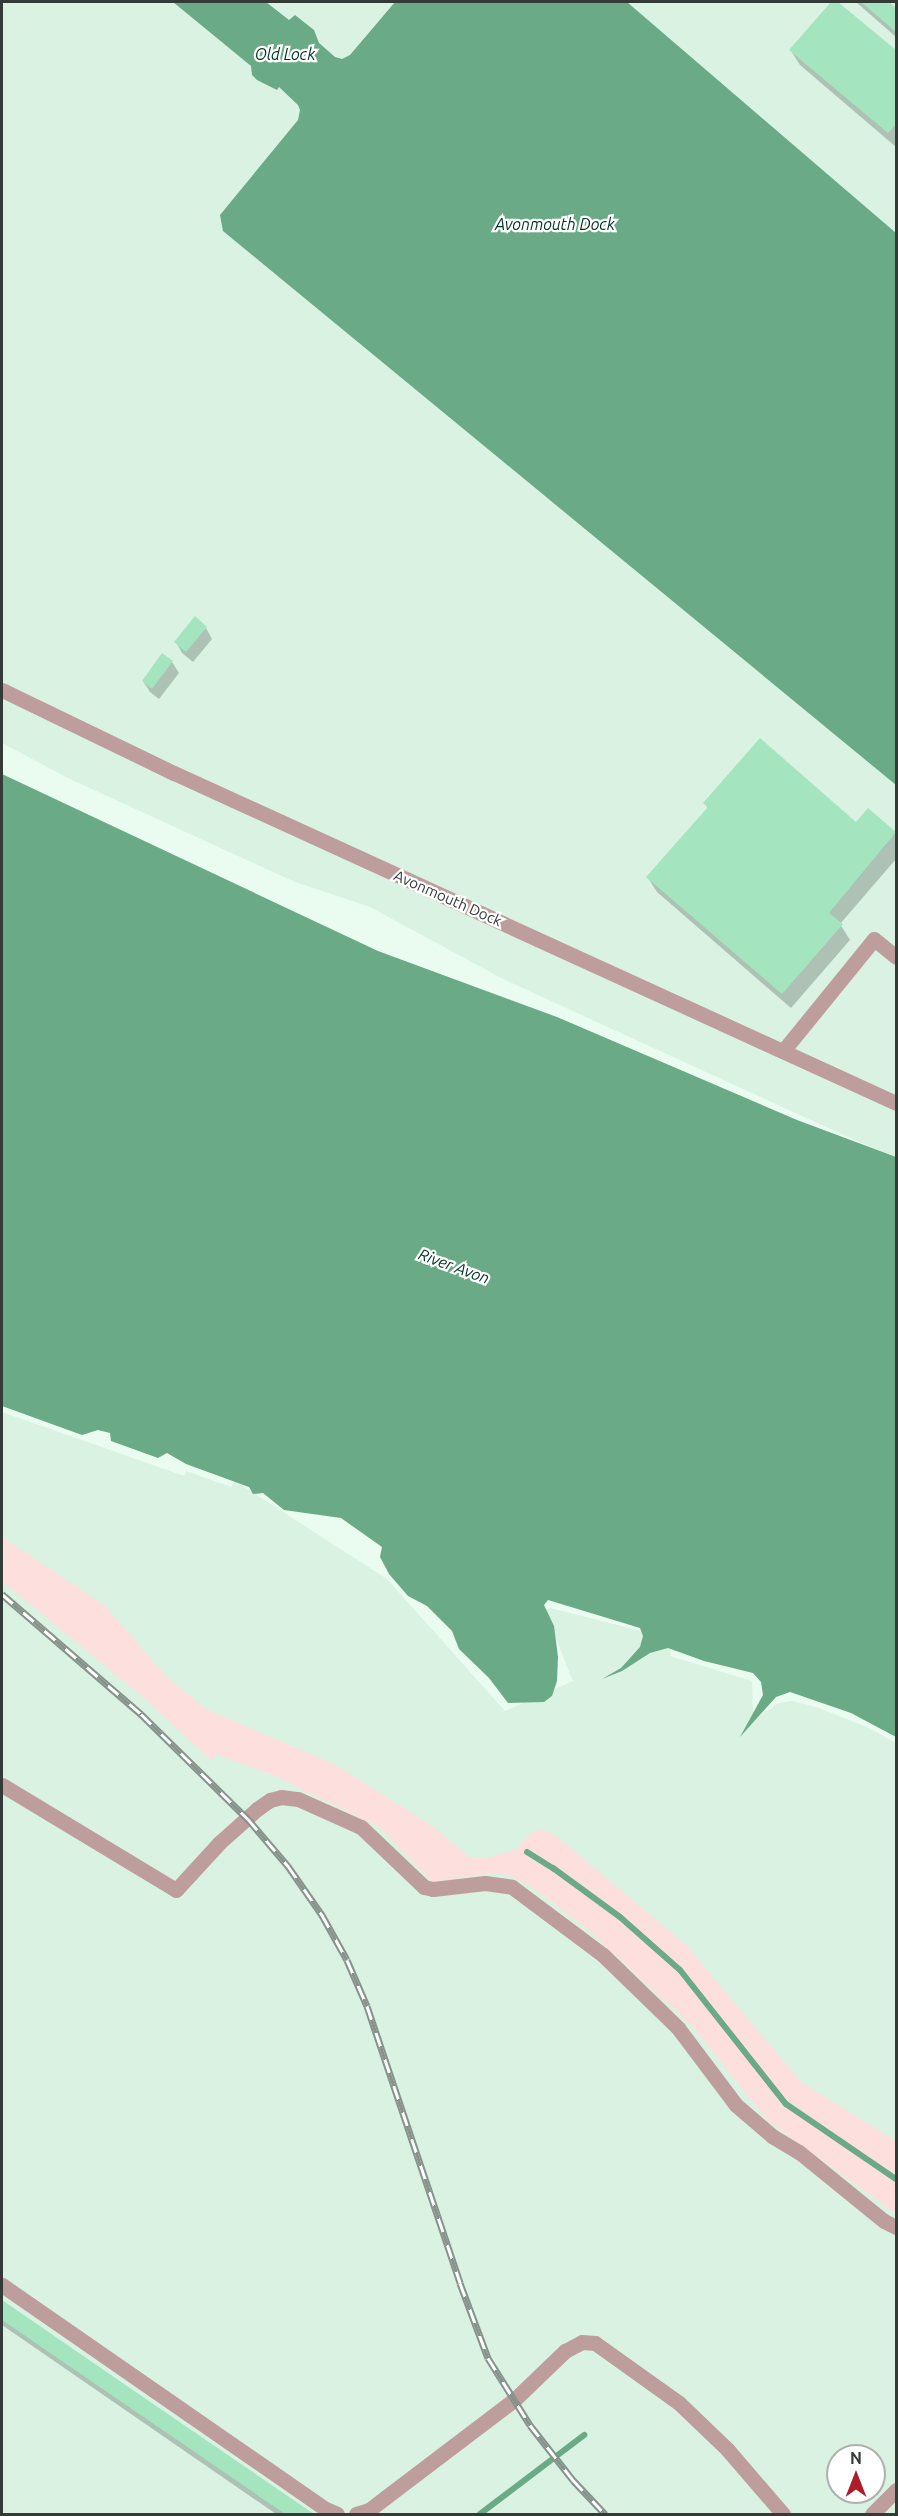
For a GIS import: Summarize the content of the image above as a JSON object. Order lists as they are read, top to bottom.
{
  "streets": {
    "lane": ["Avonmouth Dock"]
  },
  "water": ["Old Lock", "Avonmouth Dock", "River Avon"],
  "north": "top"
}
